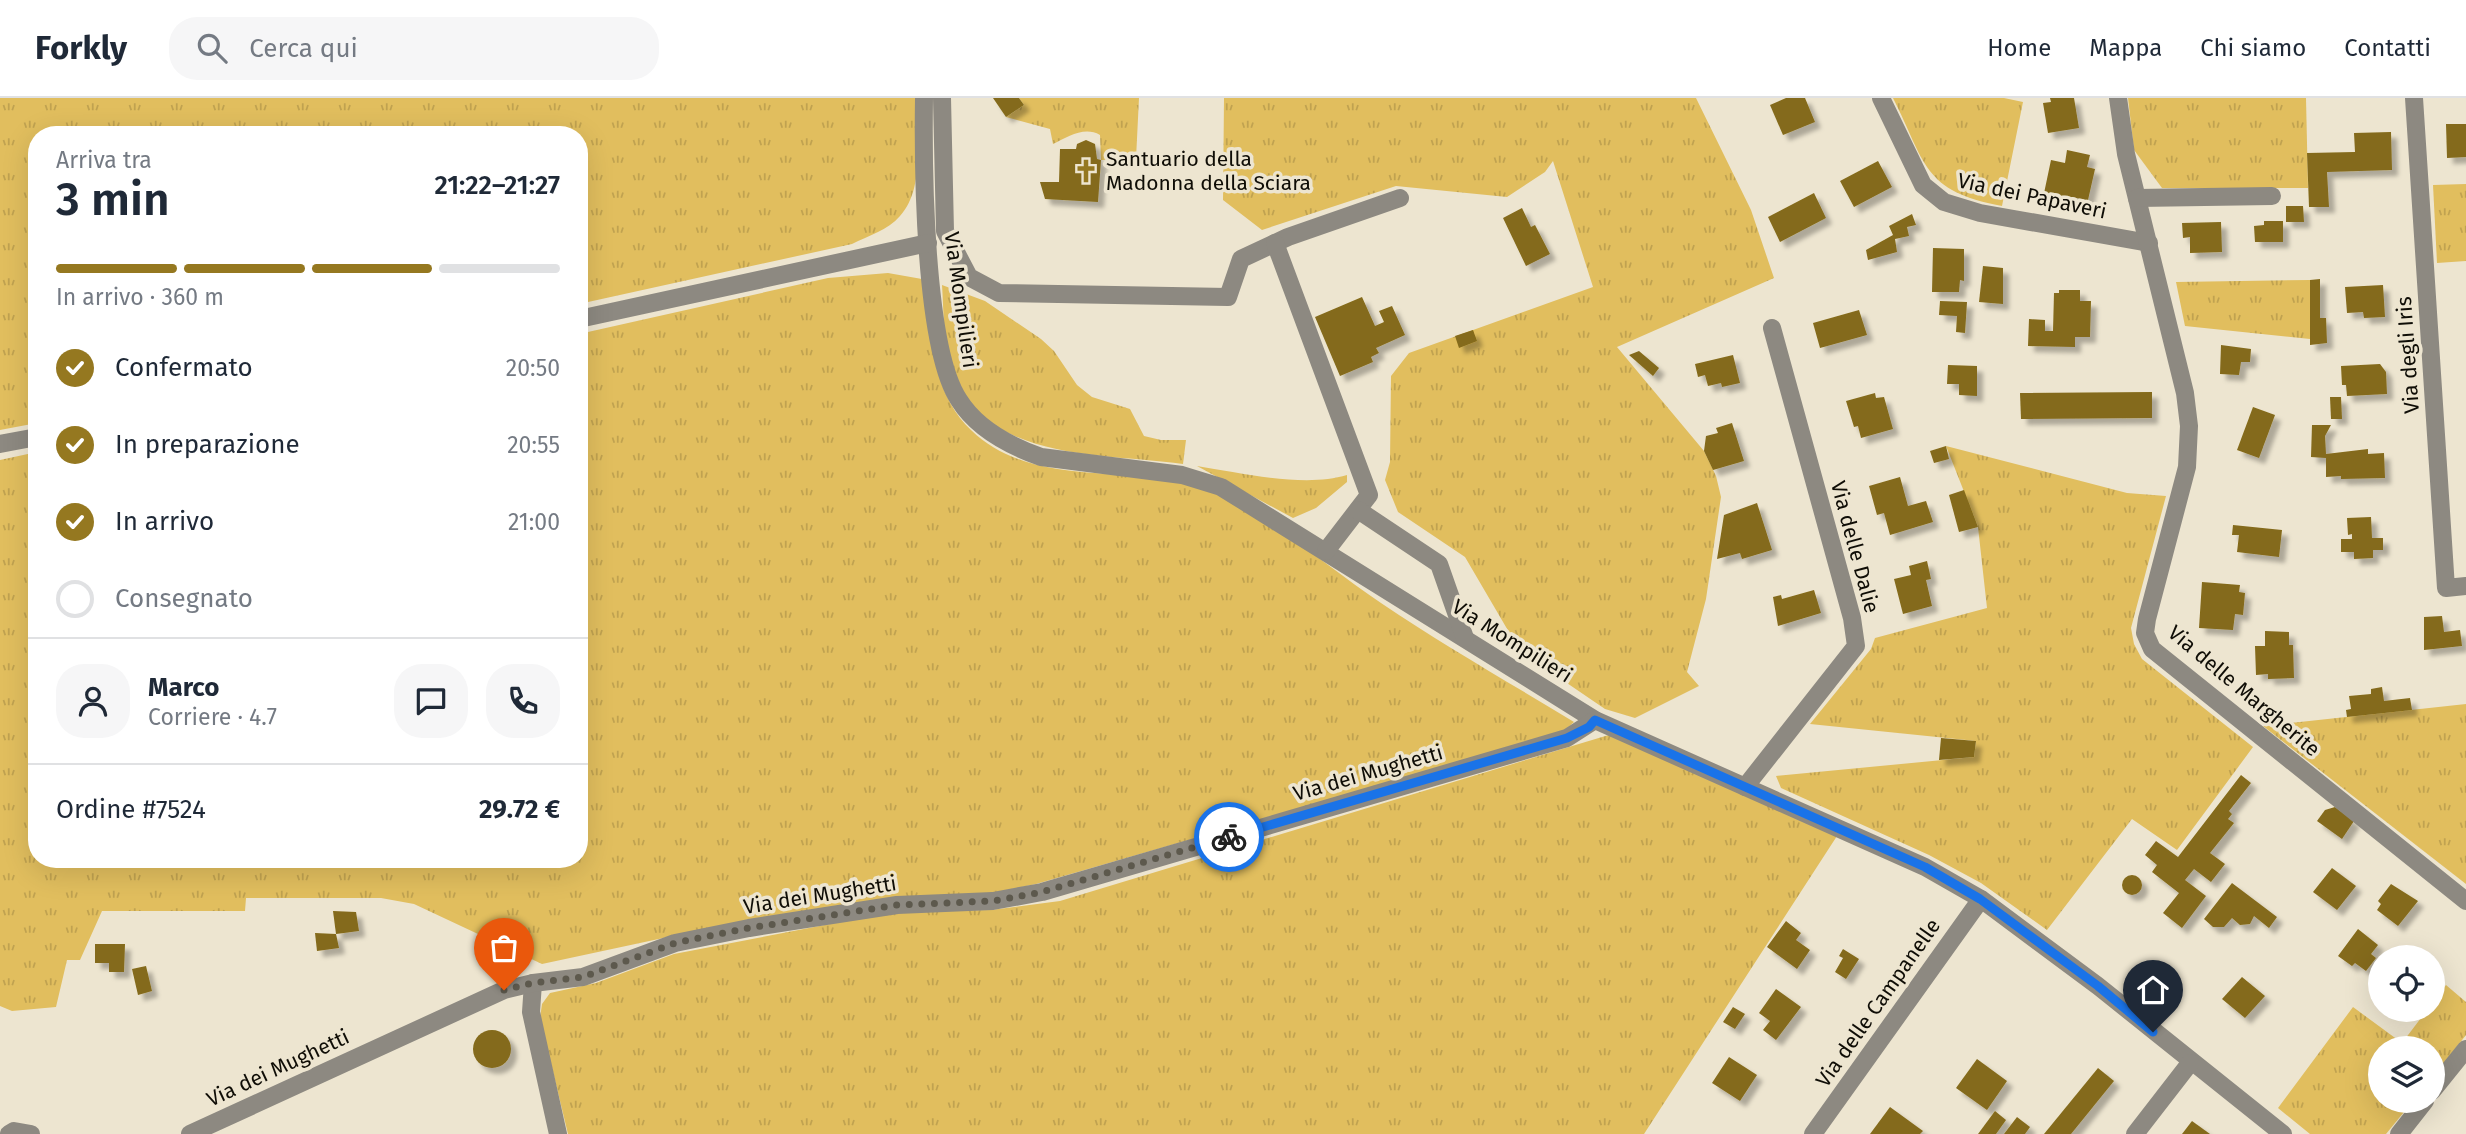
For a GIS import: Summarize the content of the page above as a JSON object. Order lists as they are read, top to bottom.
{
  "streets": {
    "street": [
      "Via dei Papaveri",
      "Via Mompilieri",
      "Via degli Iris",
      "Via delle Dalie",
      "Via delle Margherite",
      "Via dei Mughetti",
      "Via delle Campanelle"
    ]
  },
  "crossings": [
    ["Via dei Papaveri", "Via delle Margherite"],
    ["Via Mompilieri", "Via delle Dalie"],
    ["Via Mompilieri", "Via dei Mughetti"],
    ["Via Mompilieri", "Via delle Campanelle"]
  ],
  "places": {
    "church": ["Santuario della Madonna della Sciara"]
  },
  "page": {
    "header": "Forkly",
    "search": "Cerca qui",
    "nav": [
      "Home",
      "Mappa",
      "Chi siamo",
      "Contatti"
    ],
    "heading": ["3 min", "Arriva tra", "21:22–21:27"],
    "panel": [
      "Marco",
      "Corriere · 4.7",
      "Ordine #7524",
      "29.72 €"
    ],
    "bar": "In arrivo · 360 m",
    "list": [
      ["Confermato", "20:50"],
      ["In preparazione", "20:55"],
      ["In arrivo", "21:00"],
      "Consegnato"
    ]
  }
}
